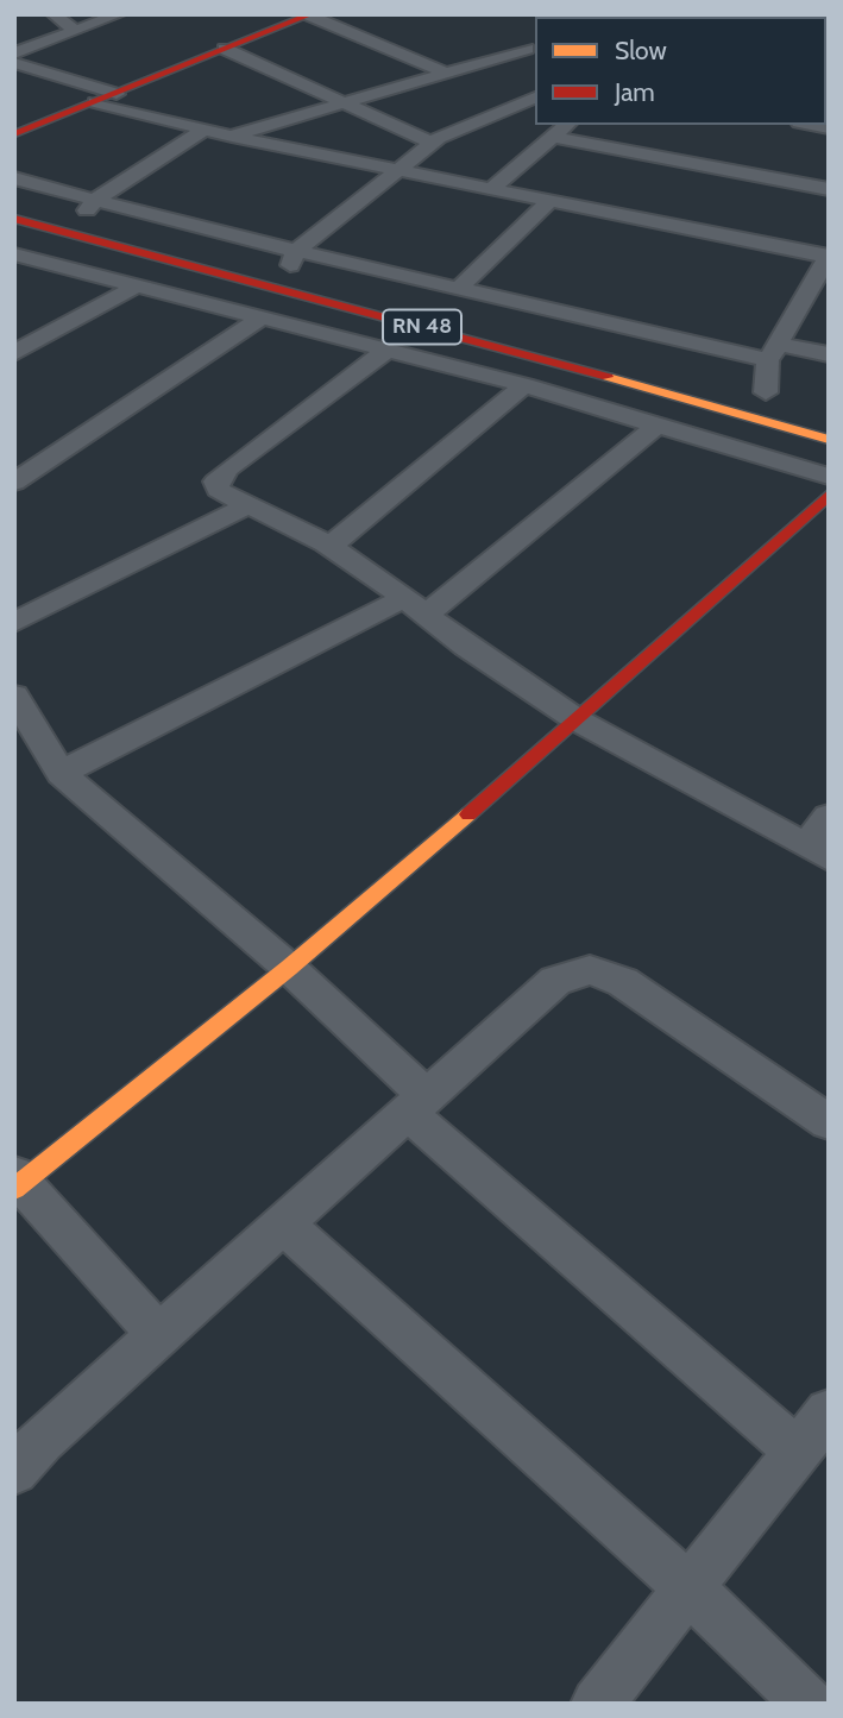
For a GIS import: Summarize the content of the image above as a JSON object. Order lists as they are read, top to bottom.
{
  "streets": {
    "main road": ["RN 48"]
  },
  "legend": ["Slow", "Jam"]
}
